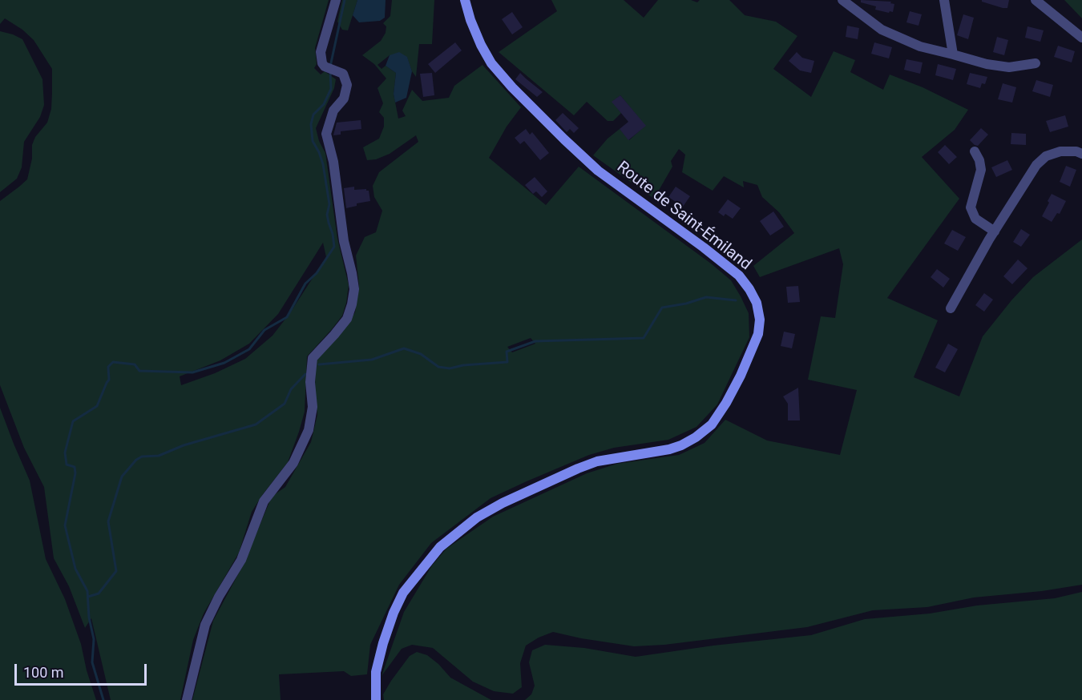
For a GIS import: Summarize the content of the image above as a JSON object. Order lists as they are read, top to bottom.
{
  "streets": {
    "main road": ["Route de Saint-Émiland"]
  },
  "scale_bar": "100 m"
}
